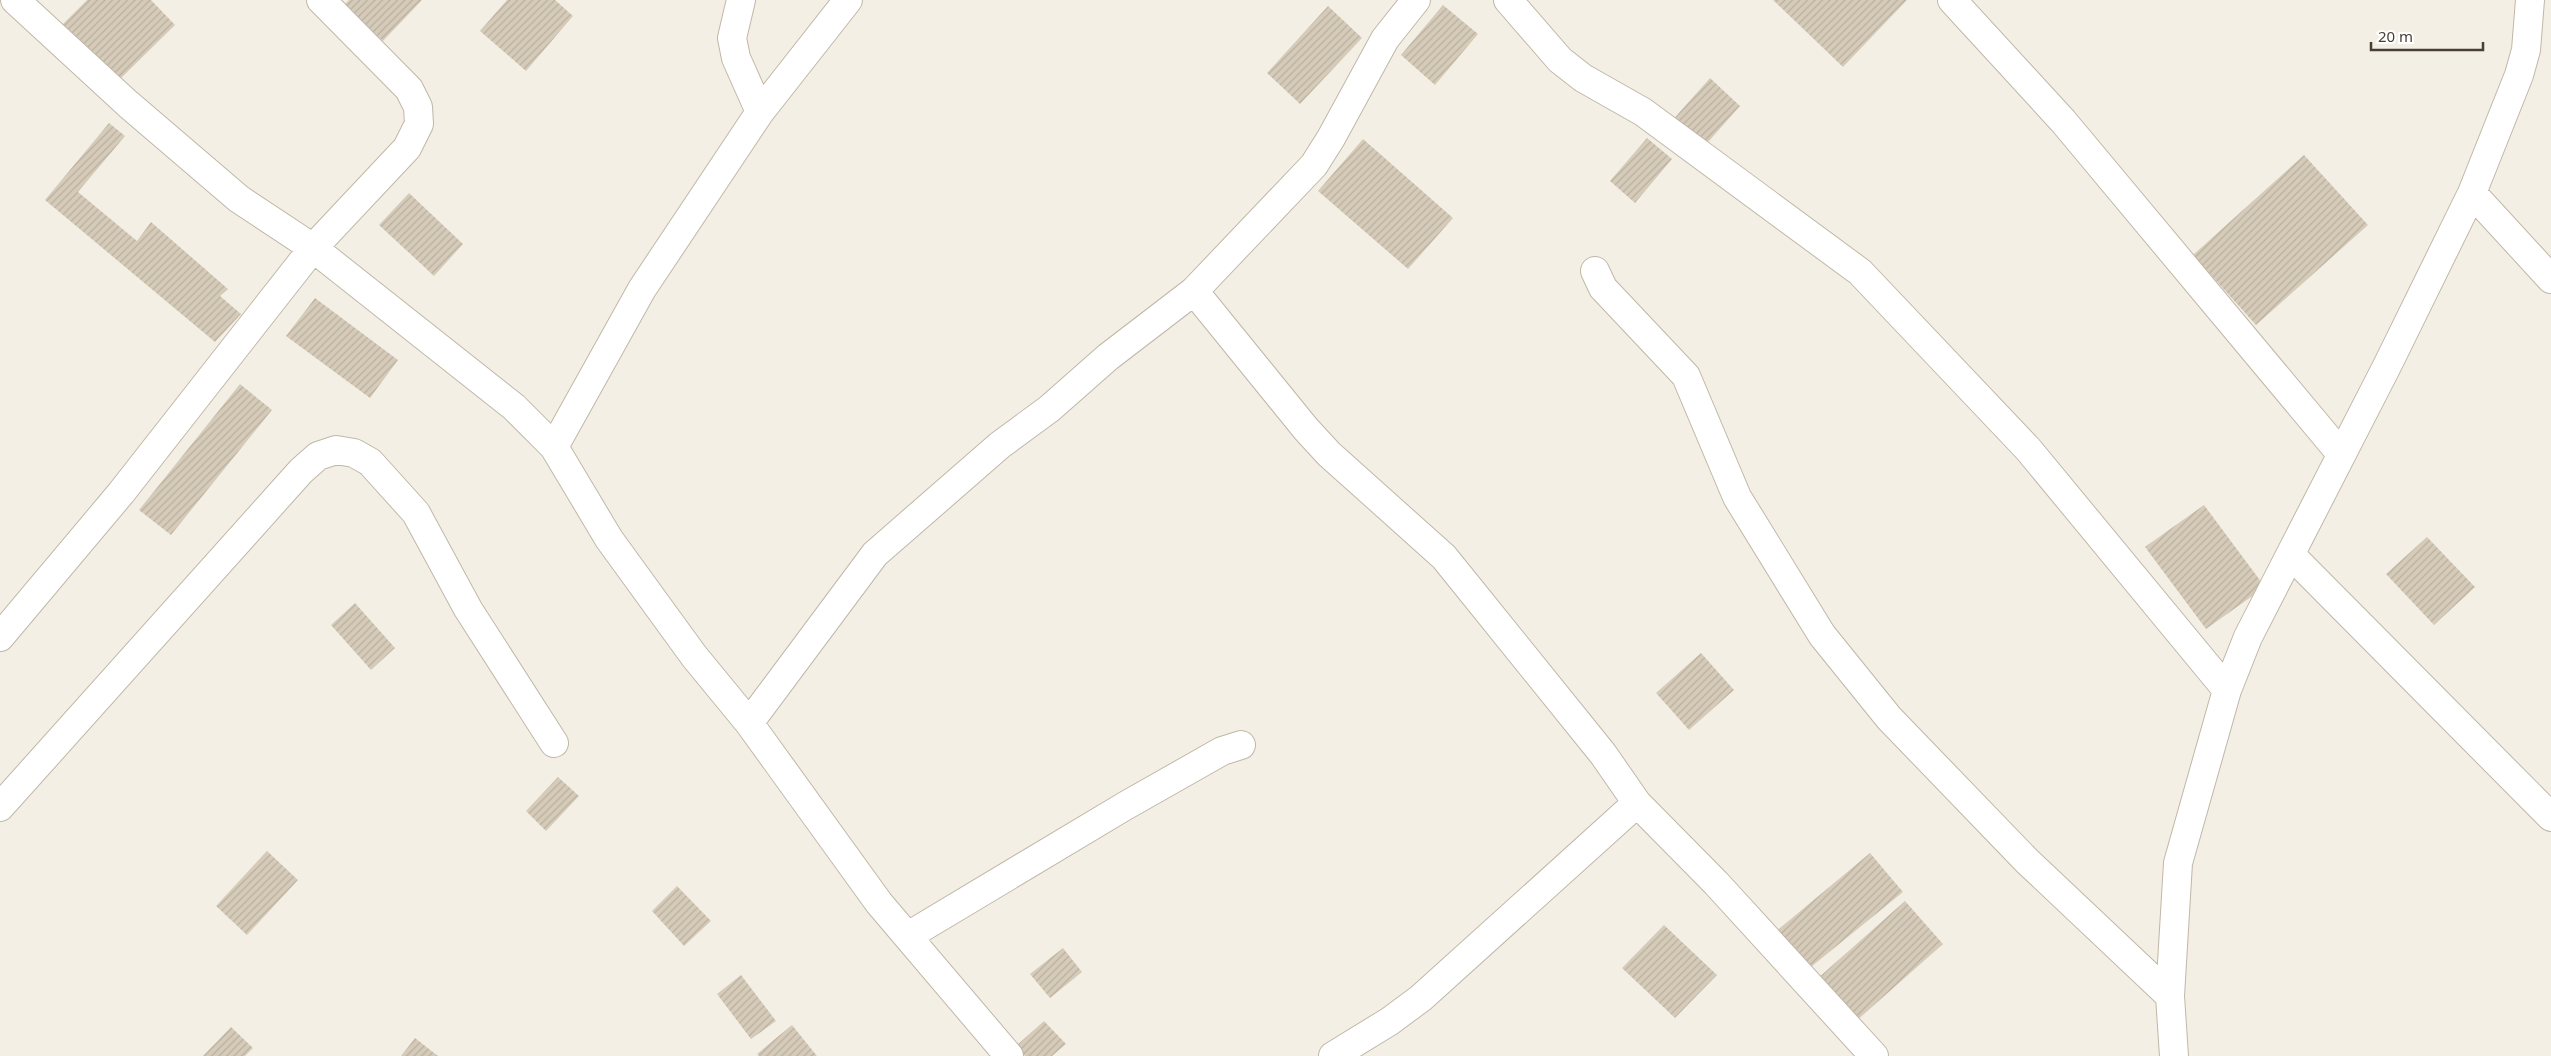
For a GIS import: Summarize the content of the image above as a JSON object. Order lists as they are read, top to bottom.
{
  "scale_bar": "20 m"
}
